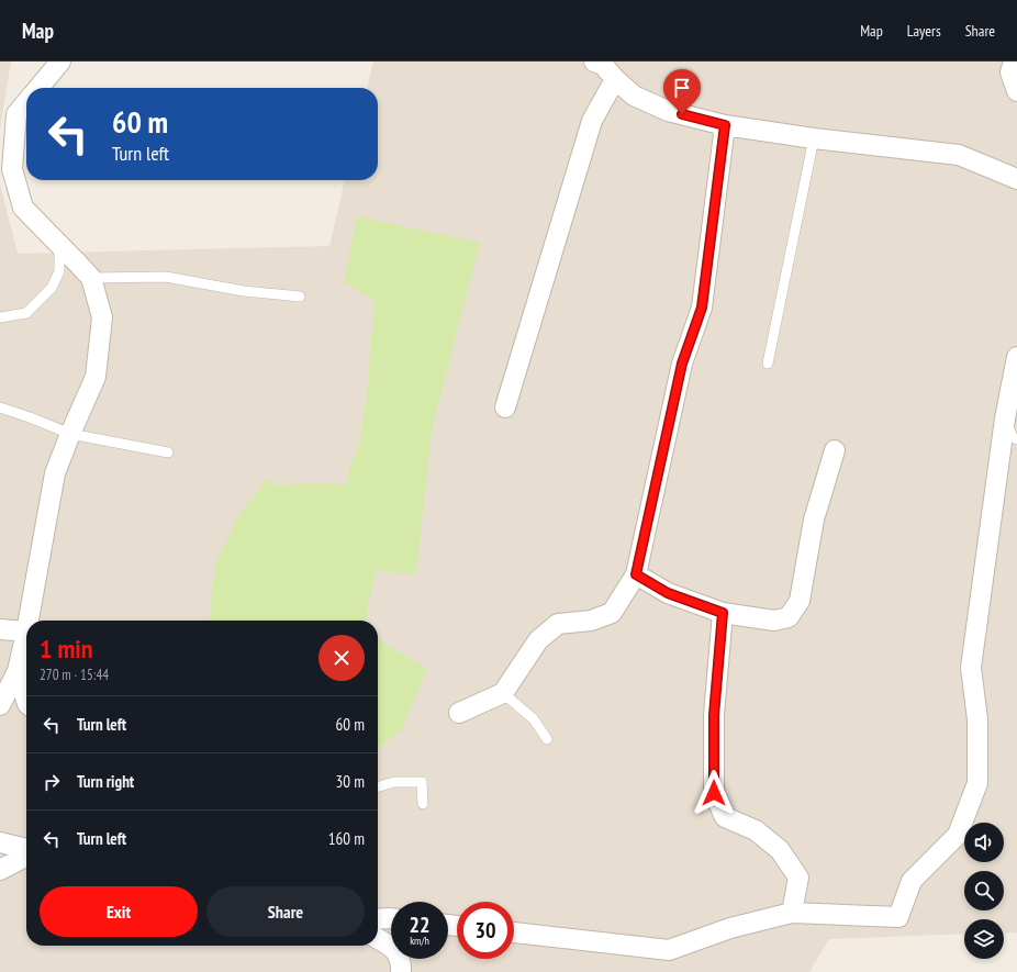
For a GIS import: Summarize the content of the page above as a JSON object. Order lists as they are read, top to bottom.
{
  "page": {
    "header": "Map",
    "nav": ["Map", "Layers", "Share"],
    "turn": ["60 m", "Turn left"],
    "heading": ["1 min", "270 m · 15:44"],
    "list": [
      {
        "name": "Turn left",
        "value": "60 m"
      },
      {
        "name": "Turn right",
        "value": "30 m"
      },
      {
        "name": "Turn left",
        "value": "160 m"
      }
    ],
    "buttons": ["Exit", "Share"],
    "speed": "22 km/h",
    "limit": "30"
  }
}
